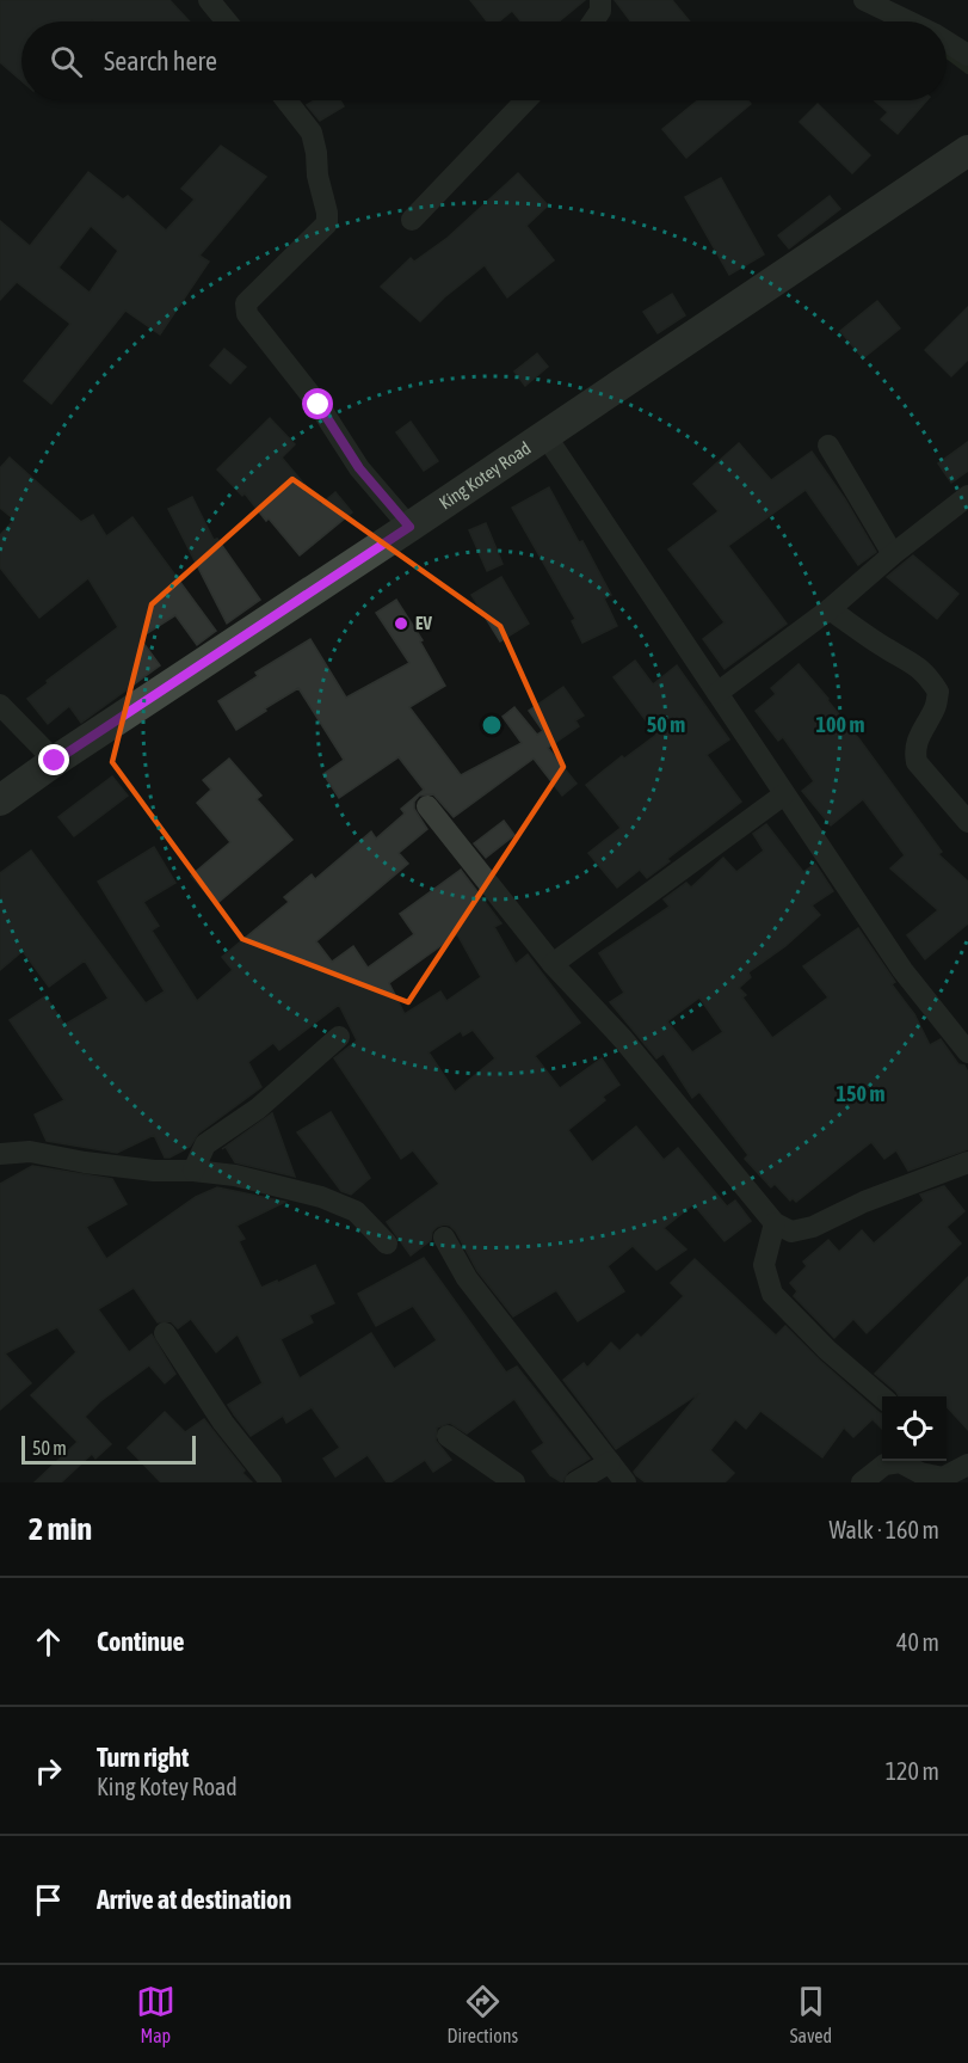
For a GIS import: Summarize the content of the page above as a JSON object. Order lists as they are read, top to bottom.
{
  "streets": {
    "street": ["King Kotey Road"]
  },
  "places": ["EV"],
  "scale_bar": "50 m",
  "page": {
    "search": "Search here",
    "scale": "50 m",
    "heading": ["2 min", "Walk · 160 m"],
    "list": [
      ["Continue", "40 m"],
      ["Turn right", "King Kotey Road", "120 m"],
      "Arrive at destination"
    ],
    "nav": ["Map", "Directions", "Saved"]
  },
  "rings": ["50 m", "100 m", "150 m"]
}
